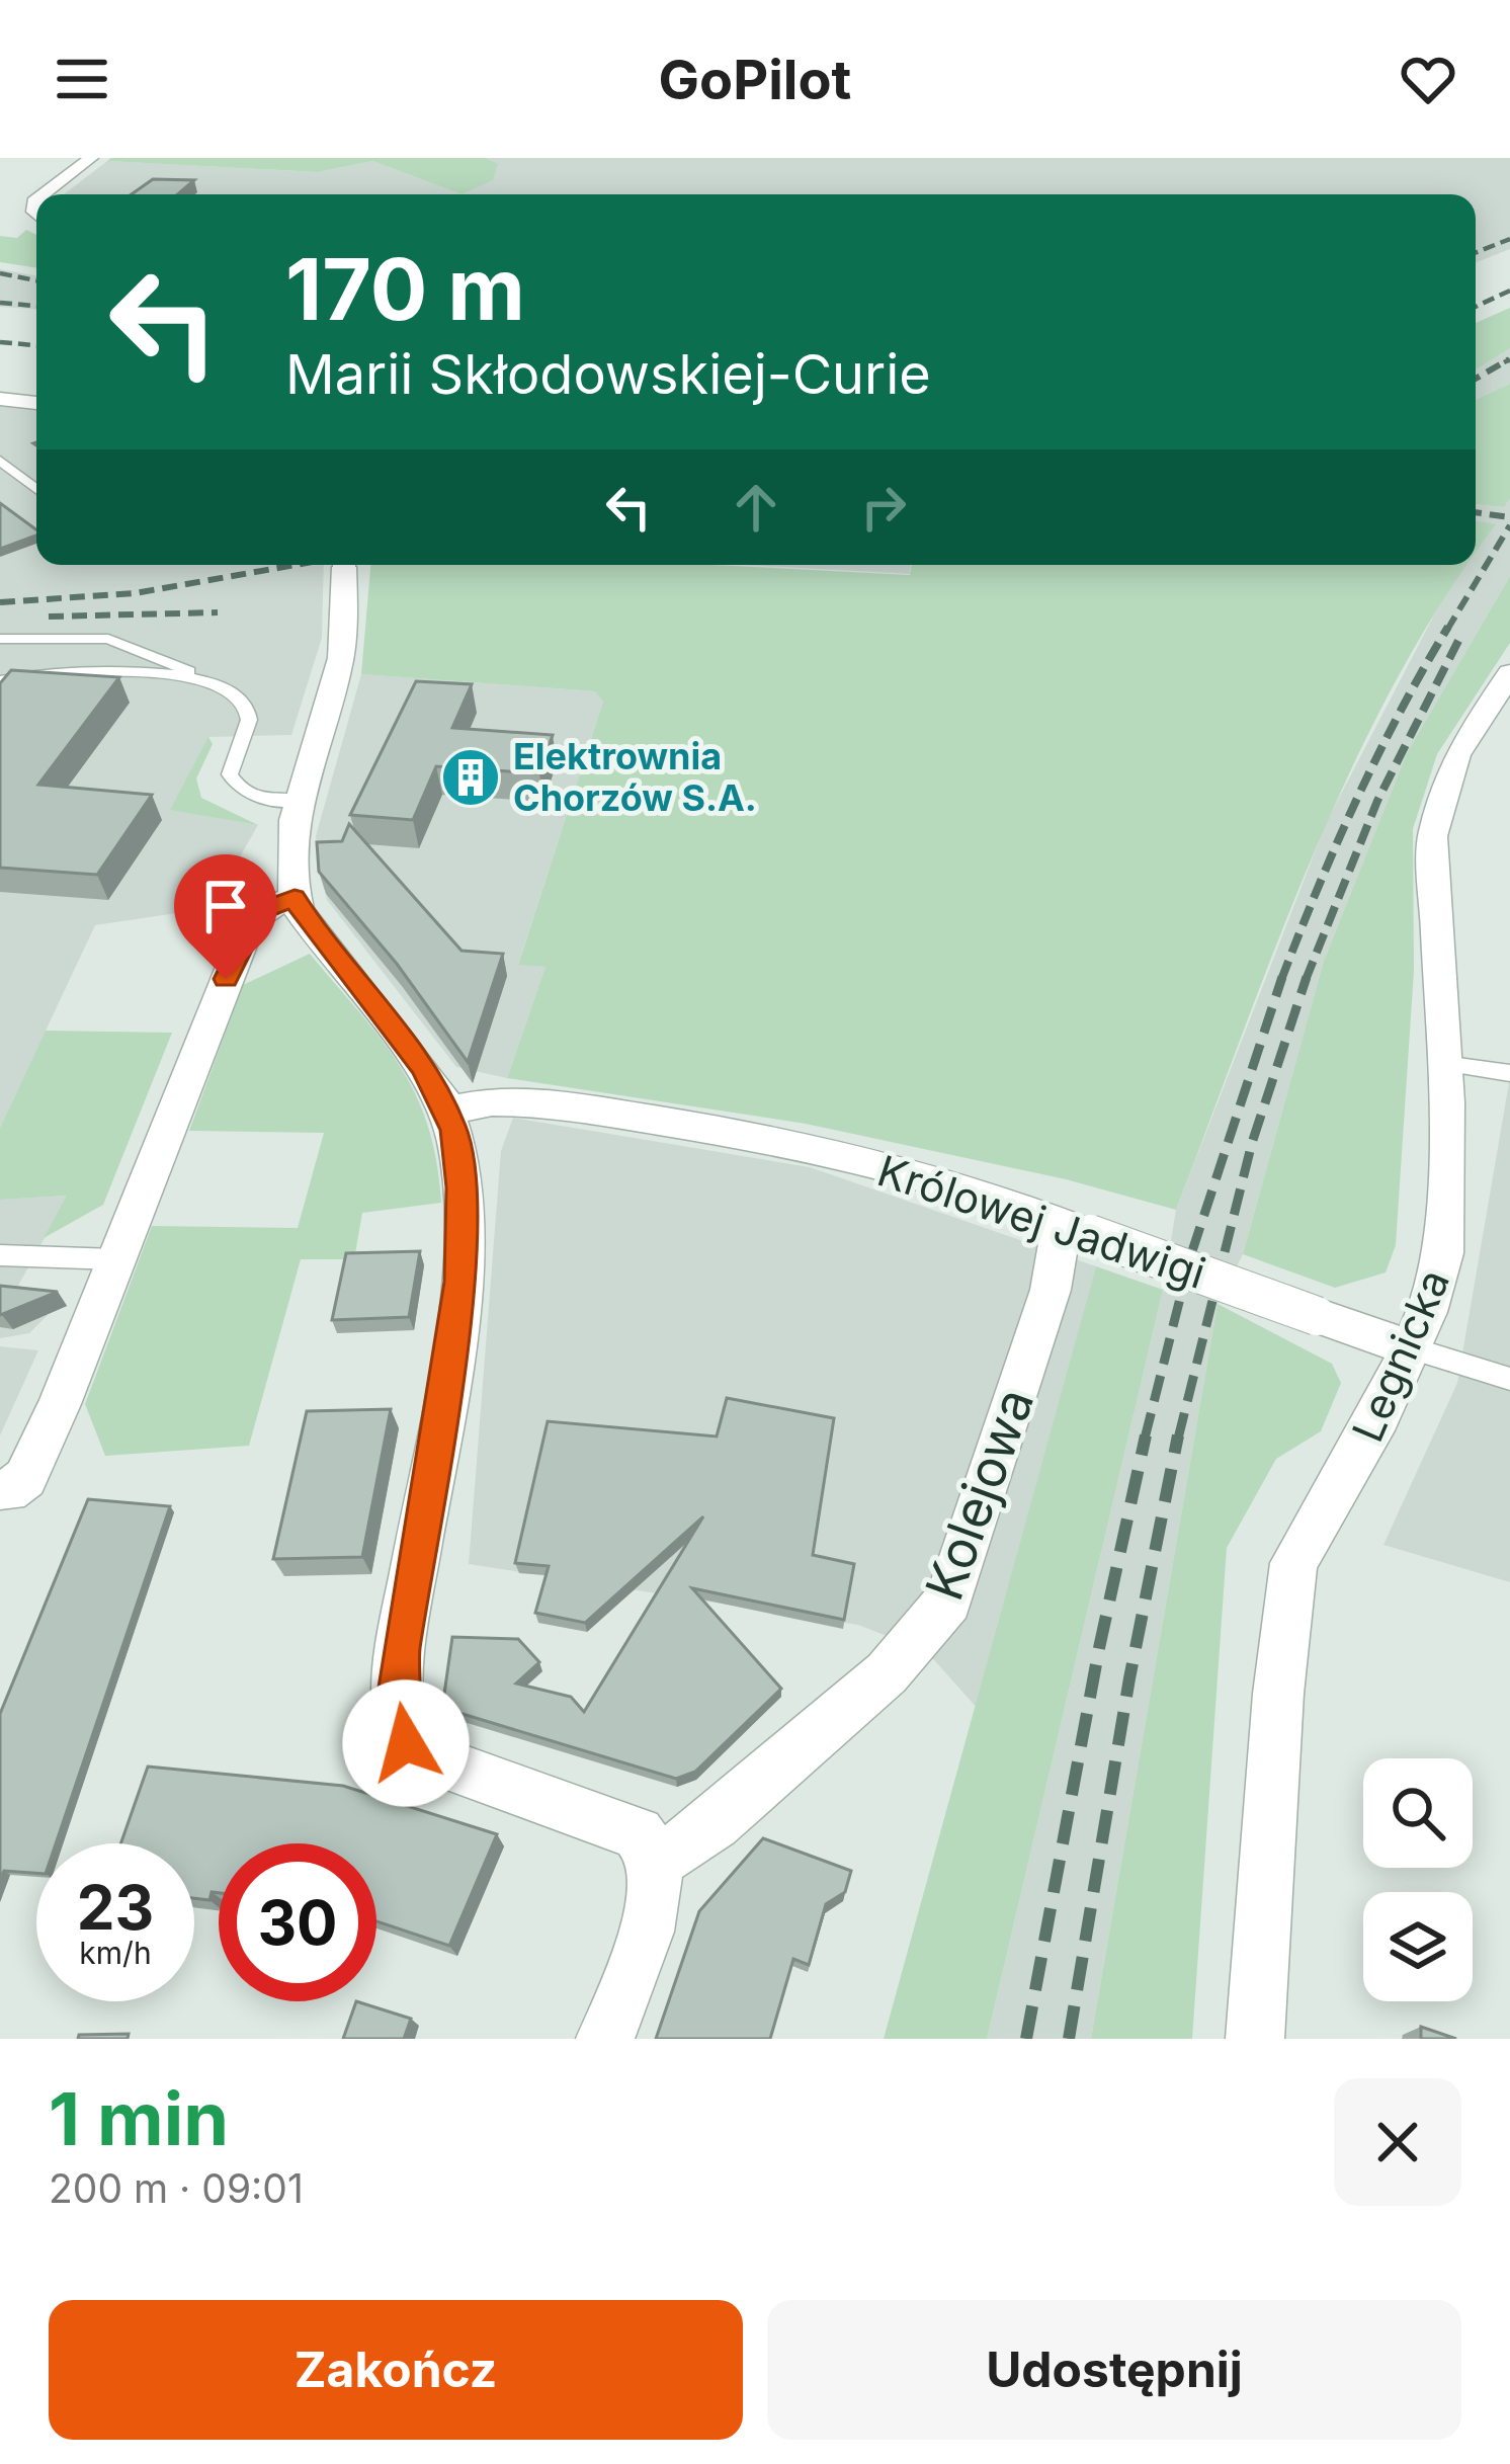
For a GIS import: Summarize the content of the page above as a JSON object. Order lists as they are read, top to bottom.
{
  "streets": {
    "street": ["Królowej Jadwigi", "Legnicka", "Kolejowa"]
  },
  "crossings": [
    ["Królowej Jadwigi", "Legnicka"],
    ["Królowej Jadwigi", "Kolejowa"]
  ],
  "places": {
    "building": ["Elektrownia Chorzów S.A."]
  },
  "page": {
    "header": "GoPilot",
    "turn": ["170 m", "Marii Skłodowskiej-Curie"],
    "speed": "23 km/h",
    "limit": "30",
    "heading": ["1 min", "200 m · 09:01"],
    "buttons": ["Zakończ", "Udostępnij"]
  }
}
